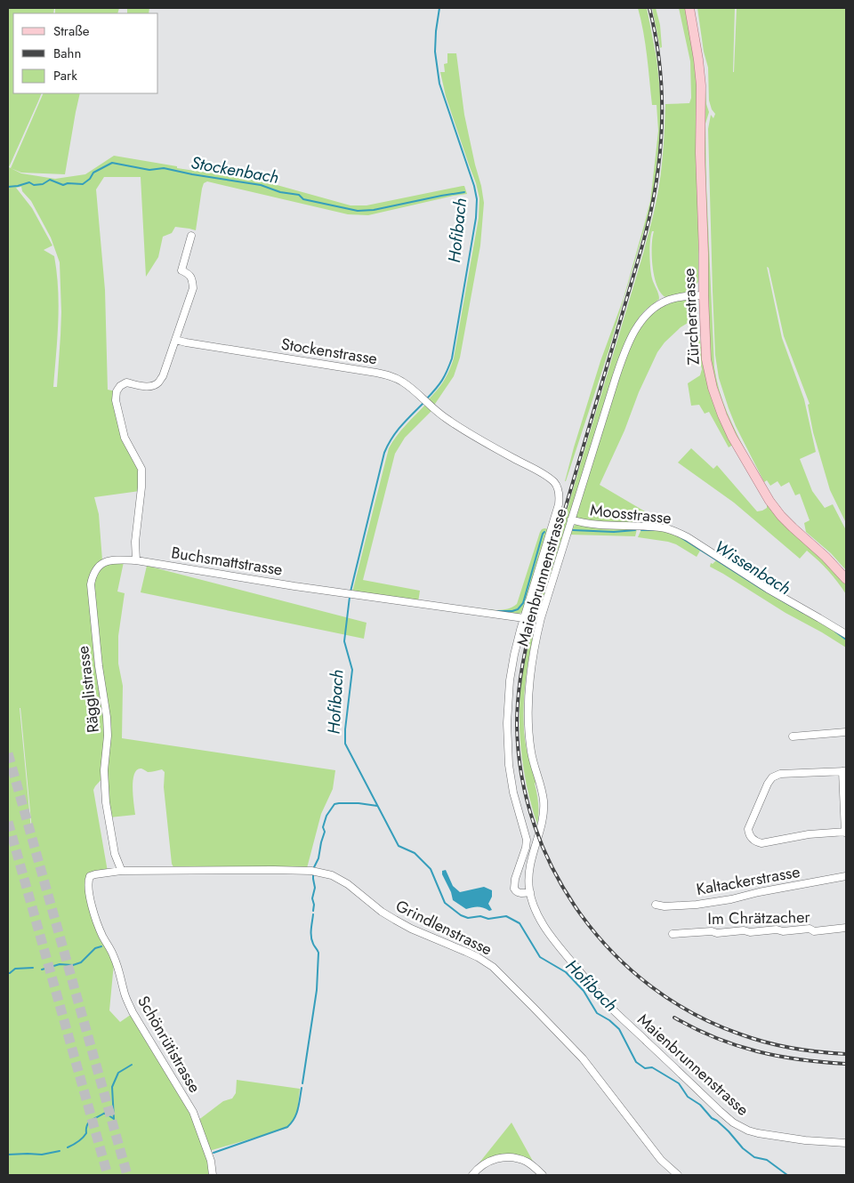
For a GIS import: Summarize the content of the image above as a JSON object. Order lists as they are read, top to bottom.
{
  "streets": {
    "main road": ["Zürcherstrasse"],
    "street": [
      "Stockenstrasse",
      "Moosstrasse",
      "Buchsmattstrasse",
      "Maienbrunnenstrasse",
      "Rägglistrasse",
      "Kaltackerstrasse",
      "Im Chrätzacher",
      "Grindlenstrasse",
      "Schönrütistrasse"
    ]
  },
  "crossings": [
    ["Zürcherstrasse", "Maienbrunnenstrasse"],
    ["Stockenstrasse", "Buchsmattstrasse"],
    ["Moosstrasse", "Maienbrunnenstrasse"],
    ["Buchsmattstrasse", "Rägglistrasse"],
    ["Rägglistrasse", "Grindlenstrasse"],
    ["Grindlenstrasse", "Schönrütistrasse"]
  ],
  "water": ["Stockenbach", "Hofibach", "Wissenbach"],
  "legend": ["Straße", "Bahn", "Park"]
}
